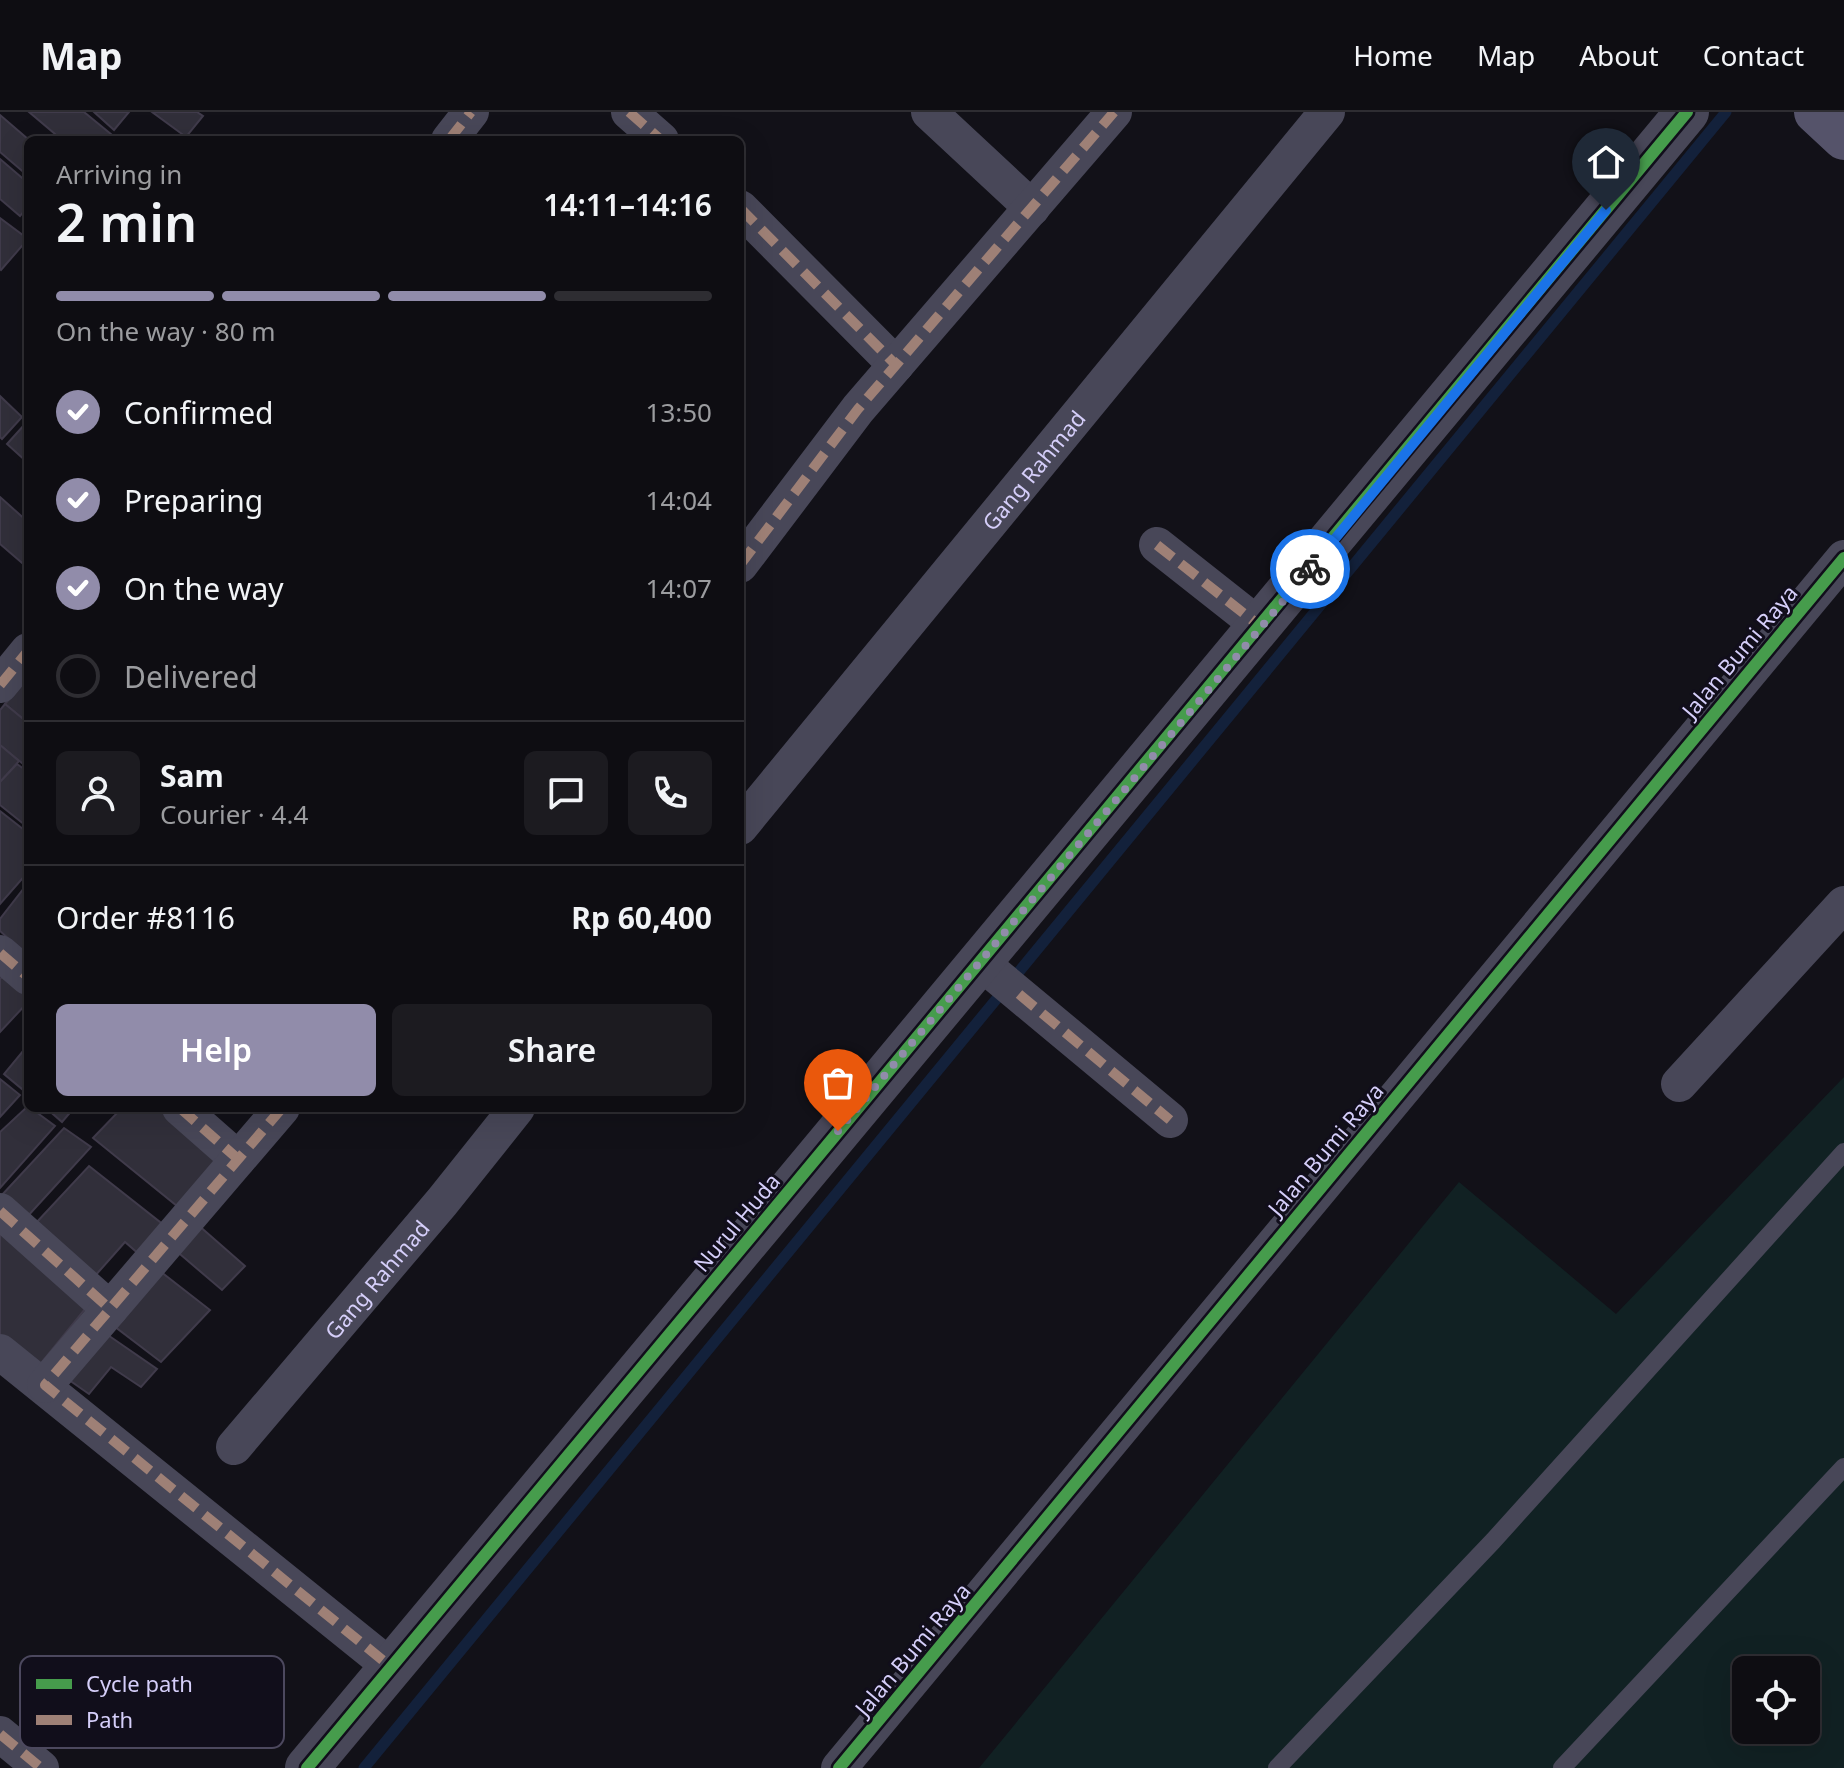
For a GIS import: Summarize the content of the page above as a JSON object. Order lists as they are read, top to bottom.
{
  "streets": {
    "street": ["Gang Rahmad", "Jalan Bumi Raya", "Nurul Huda"]
  },
  "legend": ["Cycle path", "Path"],
  "page": {
    "header": "Map",
    "nav": [
      "Home",
      "Map",
      "About",
      "Contact"
    ],
    "heading": ["2 min", "Arriving in", "14:11–14:16"],
    "panel": [
      "Sam",
      "Courier · 4.4",
      "Order #8116",
      "Rp 60,400"
    ],
    "bar": "On the way · 80 m",
    "list": [
      ["Confirmed", "13:50"],
      ["Preparing", "14:04"],
      ["On the way", "14:07"],
      "Delivered"
    ],
    "buttons": ["Help", "Share"]
  }
}
